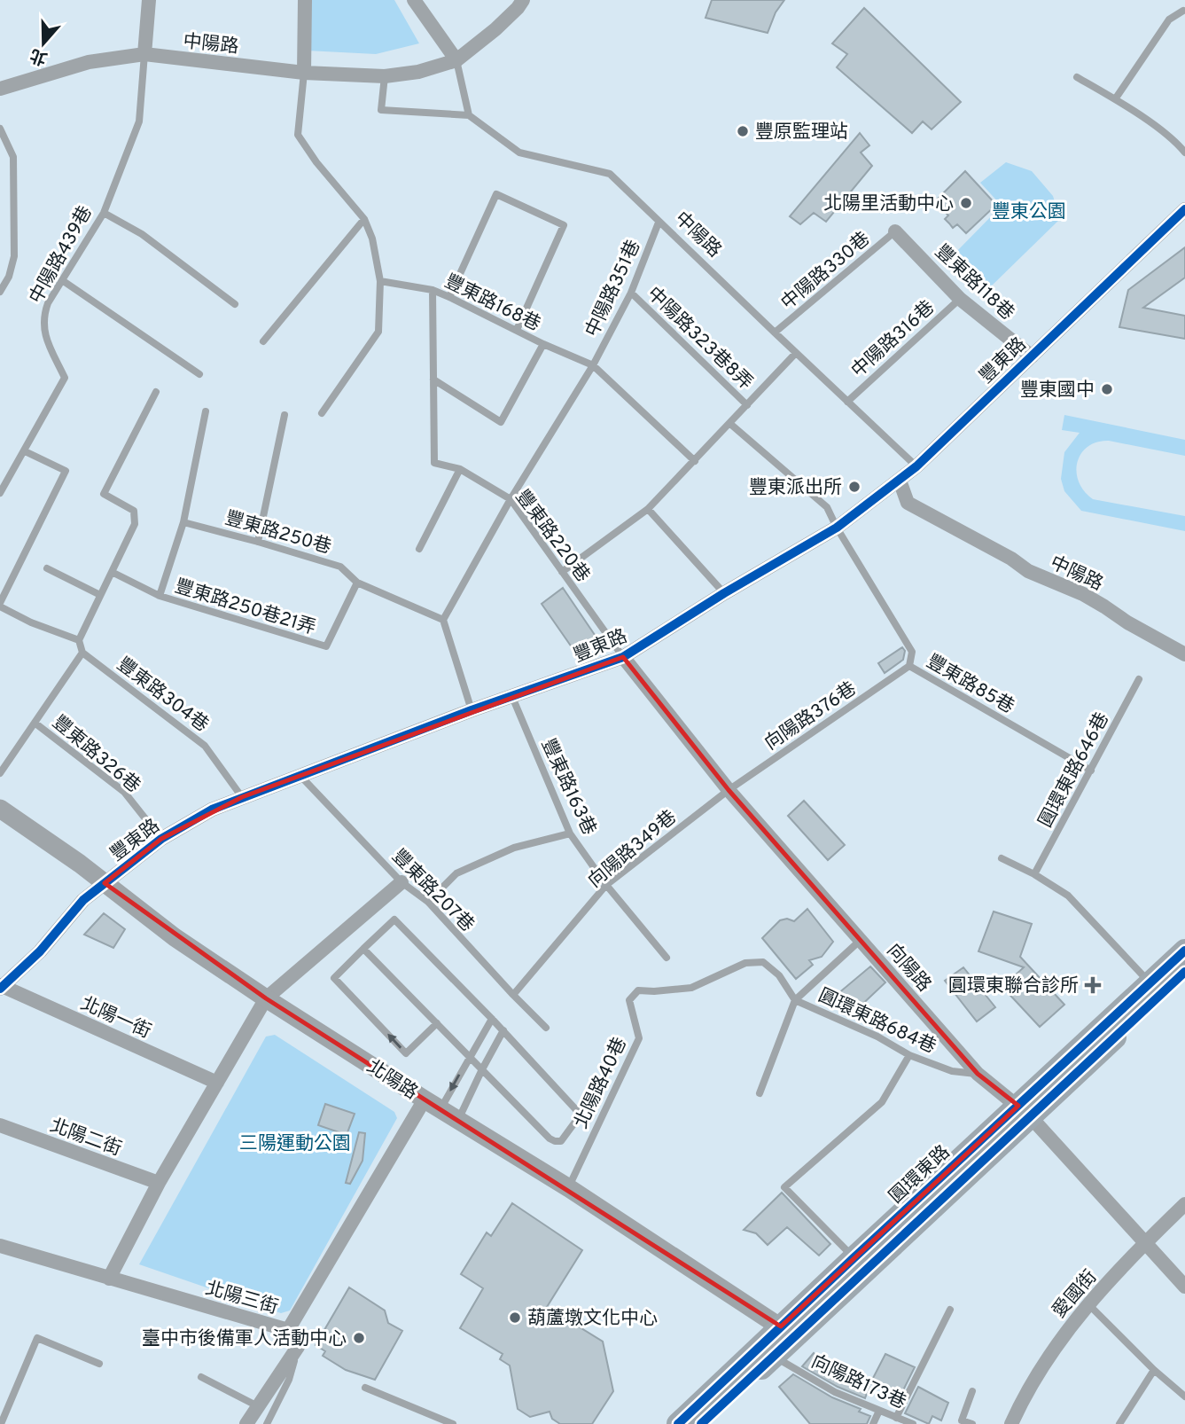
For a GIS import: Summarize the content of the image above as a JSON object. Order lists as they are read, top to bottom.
{
  "streets": {
    "main road": ["圓環東路"],
    "street": [
      "中陽路",
      "豐東路118巷",
      "豐東路",
      "向陽路",
      "北陽一街",
      "北陽路",
      "北陽二街",
      "愛國街",
      "北陽三街"
    ],
    "lane": [
      "中陽路439巷",
      "中陽路330巷",
      "中陽路351巷",
      "豐東路168巷",
      "中陽路323巷8弄",
      "中陽路316巷",
      "豐東路250巷",
      "豐東路220巷",
      "豐東路250巷21弄",
      "豐東路85巷",
      "豐東路304巷",
      "向陽路376巷",
      "豐東路326巷",
      "圓環東路646巷",
      "豐東路163巷",
      "向陽路349巷",
      "豐東路207巷",
      "圓環東路684巷",
      "北陽路40巷",
      "向陽路173巷"
    ]
  },
  "crossings": [
    ["中陽路", "中陽路439巷"],
    ["中陽路", "中陽路330巷"],
    ["中陽路", "中陽路351巷"],
    ["中陽路", "中陽路316巷"],
    ["中陽路", "豐東路"],
    ["中陽路330巷", "豐東路118巷"],
    ["豐東路118巷", "中陽路316巷"],
    ["豐東路118巷", "豐東路"],
    ["中陽路351巷", "豐東路168巷"],
    ["中陽路351巷", "中陽路323巷8弄"],
    ["中陽路351巷", "豐東路250巷"],
    ["中陽路351巷", "豐東路220巷"],
    ["豐東路", "豐東路220巷"],
    ["豐東路", "豐東路85巷"],
    ["豐東路", "豐東路304巷"],
    ["豐東路", "豐東路326巷"],
    ["豐東路", "豐東路163巷"],
    ["豐東路", "豐東路207巷"],
    ["豐東路", "向陽路"],
    ["豐東路", "北陽一街"],
    ["豐東路", "北陽路"],
    ["豐東路250巷", "豐東路250巷21弄"],
    ["豐東路220巷", "向陽路"],
    ["豐東路85巷", "向陽路376巷"],
    ["豐東路85巷", "圓環東路646巷"],
    ["向陽路376巷", "向陽路349巷"],
    ["向陽路376巷", "向陽路"],
    ["豐東路163巷", "向陽路349巷"],
    ["向陽路349巷", "豐東路207巷"],
    ["向陽路349巷", "向陽路"],
    ["向陽路", "圓環東路684巷"],
    ["向陽路", "圓環東路"],
    ["向陽路", "愛國街"],
    ["圓環東路684巷", "北陽路40巷"],
    ["北陽路", "北陽路40巷"],
    ["北陽路", "圓環東路"],
    ["北陽路", "北陽三街"],
    ["圓環東路", "向陽路173巷"]
  ],
  "parks": ["豐東公園", "三陽運動公園"],
  "places": {
    "other": [
      "豐原監理站",
      "北陽里活動中心",
      "豐東國中",
      "豐東派出所",
      "葫蘆墩文化中心",
      "臺中市後備軍人活動中心"
    ],
    "health": ["圓環東聯合診所"]
  },
  "north": "bottom"
}
